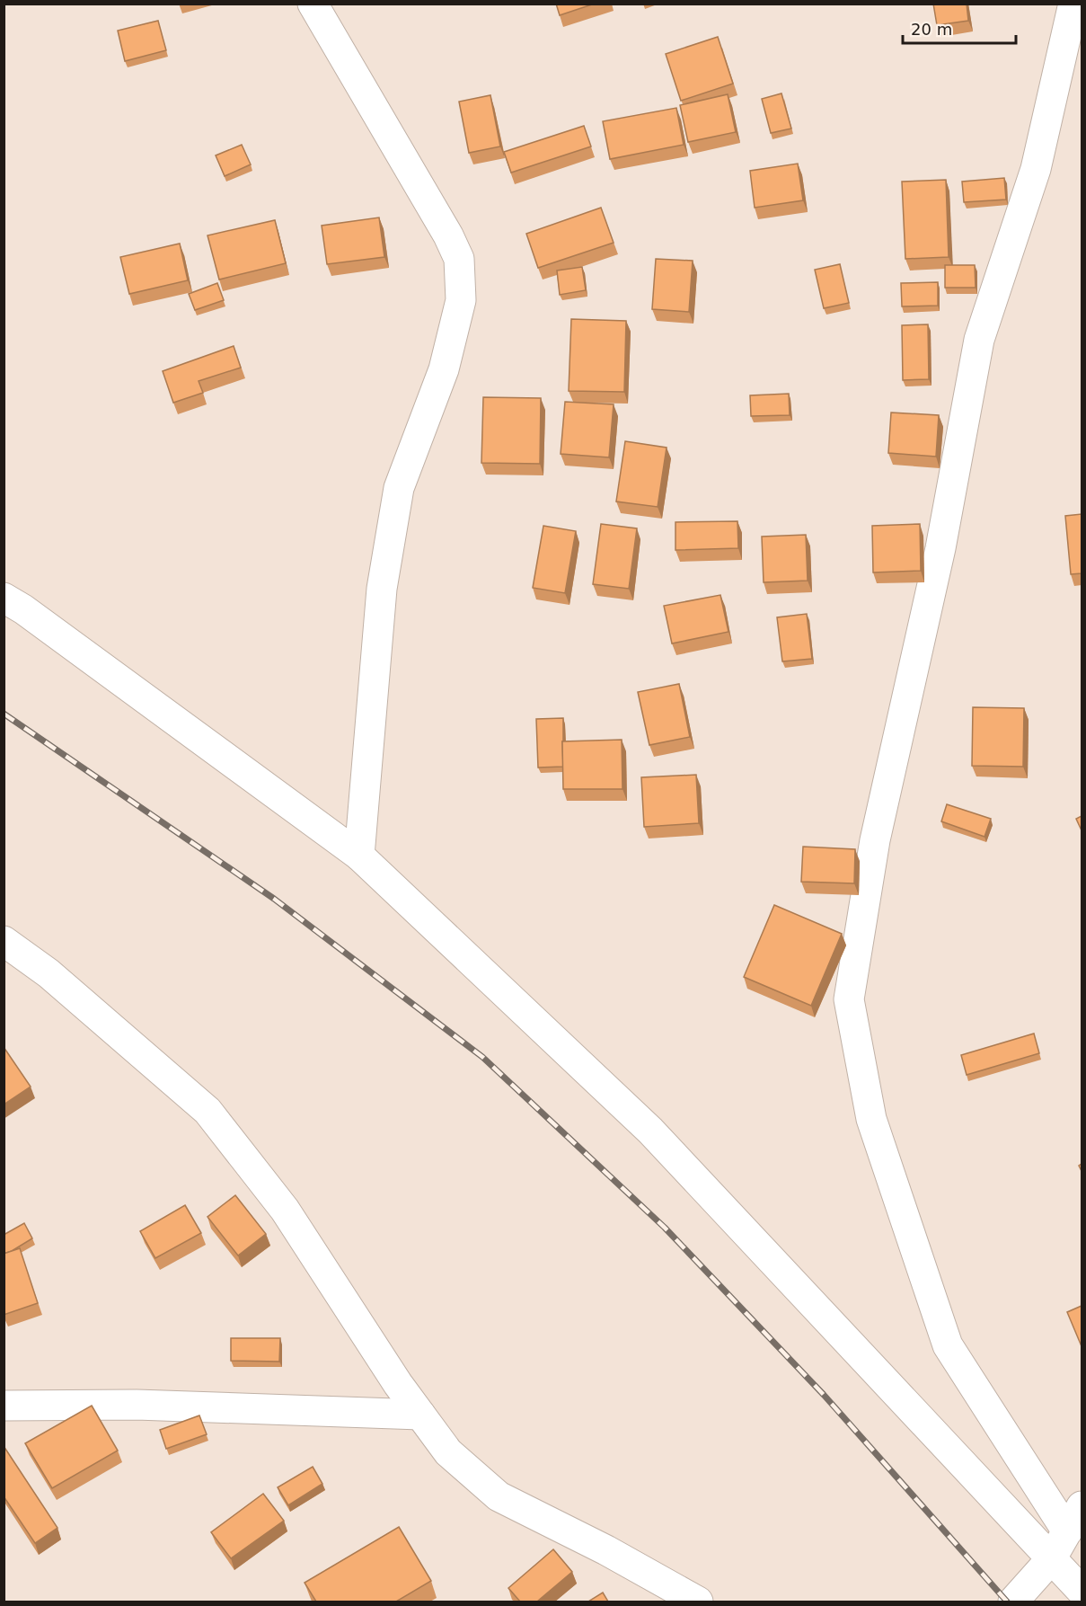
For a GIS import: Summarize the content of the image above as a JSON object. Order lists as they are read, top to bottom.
{
  "scale_bar": "20 m"
}
